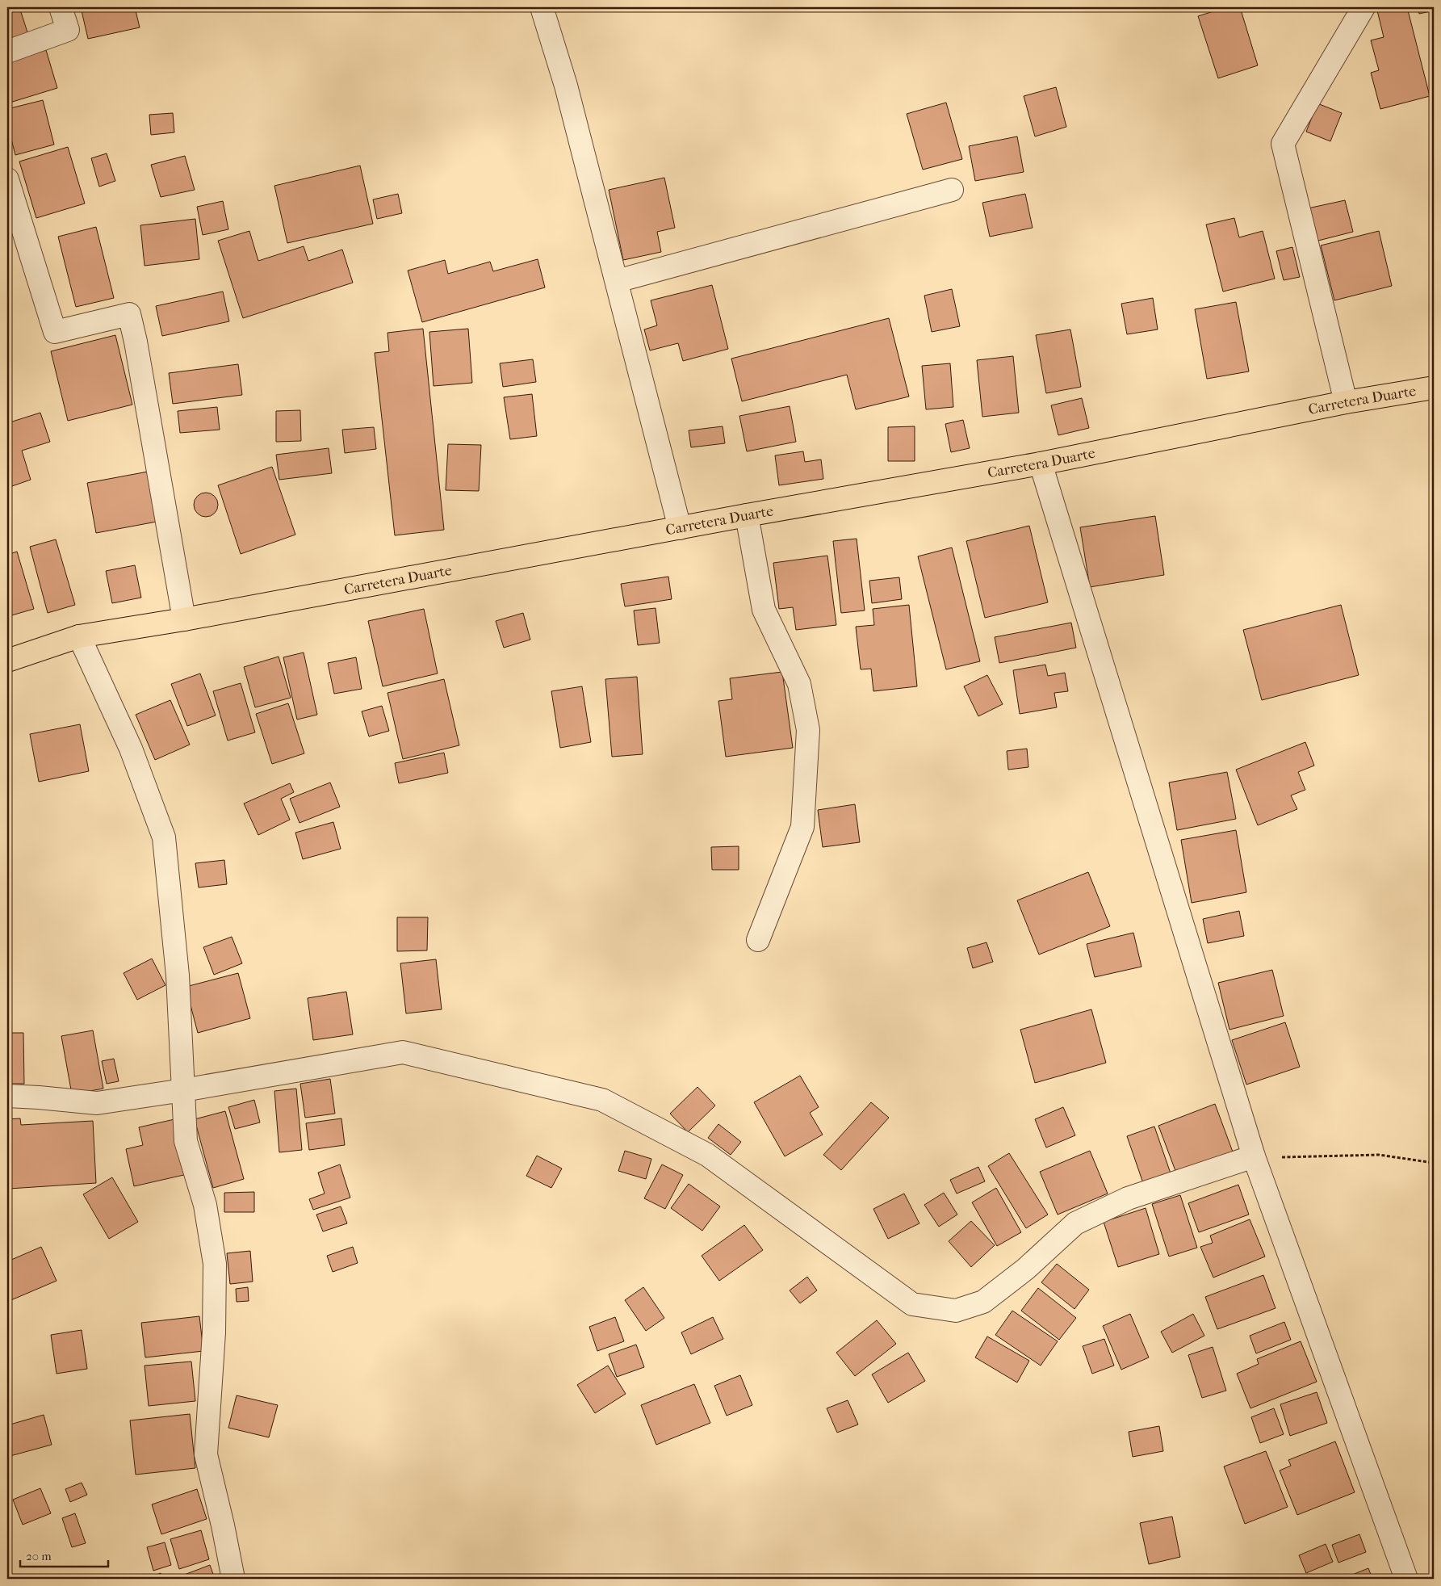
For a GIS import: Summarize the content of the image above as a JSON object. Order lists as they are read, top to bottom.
{
  "streets": {
    "main road": ["Carretera Duarte"]
  },
  "scale_bar": "20 m"
}
